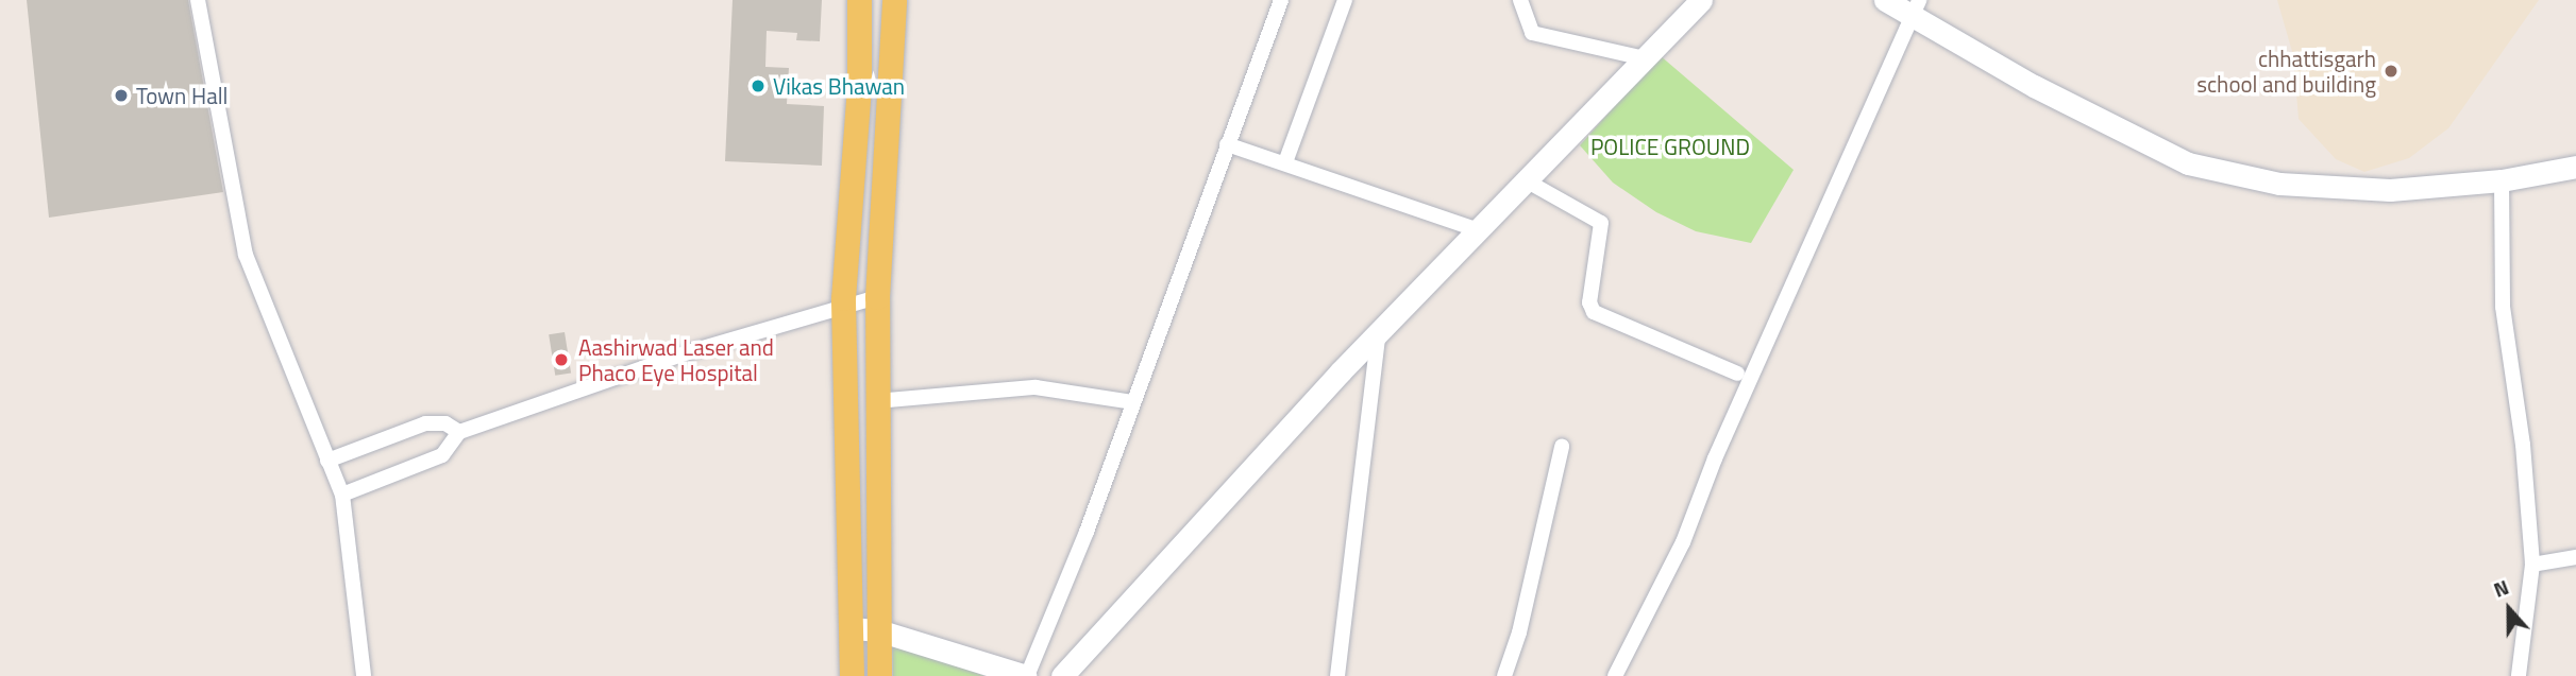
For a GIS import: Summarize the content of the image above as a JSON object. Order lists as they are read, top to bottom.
{
  "parks": ["POLICE GROUND"],
  "places": [
    "chhattisgarh school and building",
    "Vikas Bhawan",
    "Town Hall",
    "Aashirwad Laser and Phaco Eye Hospital"
  ],
  "north": "top"
}
